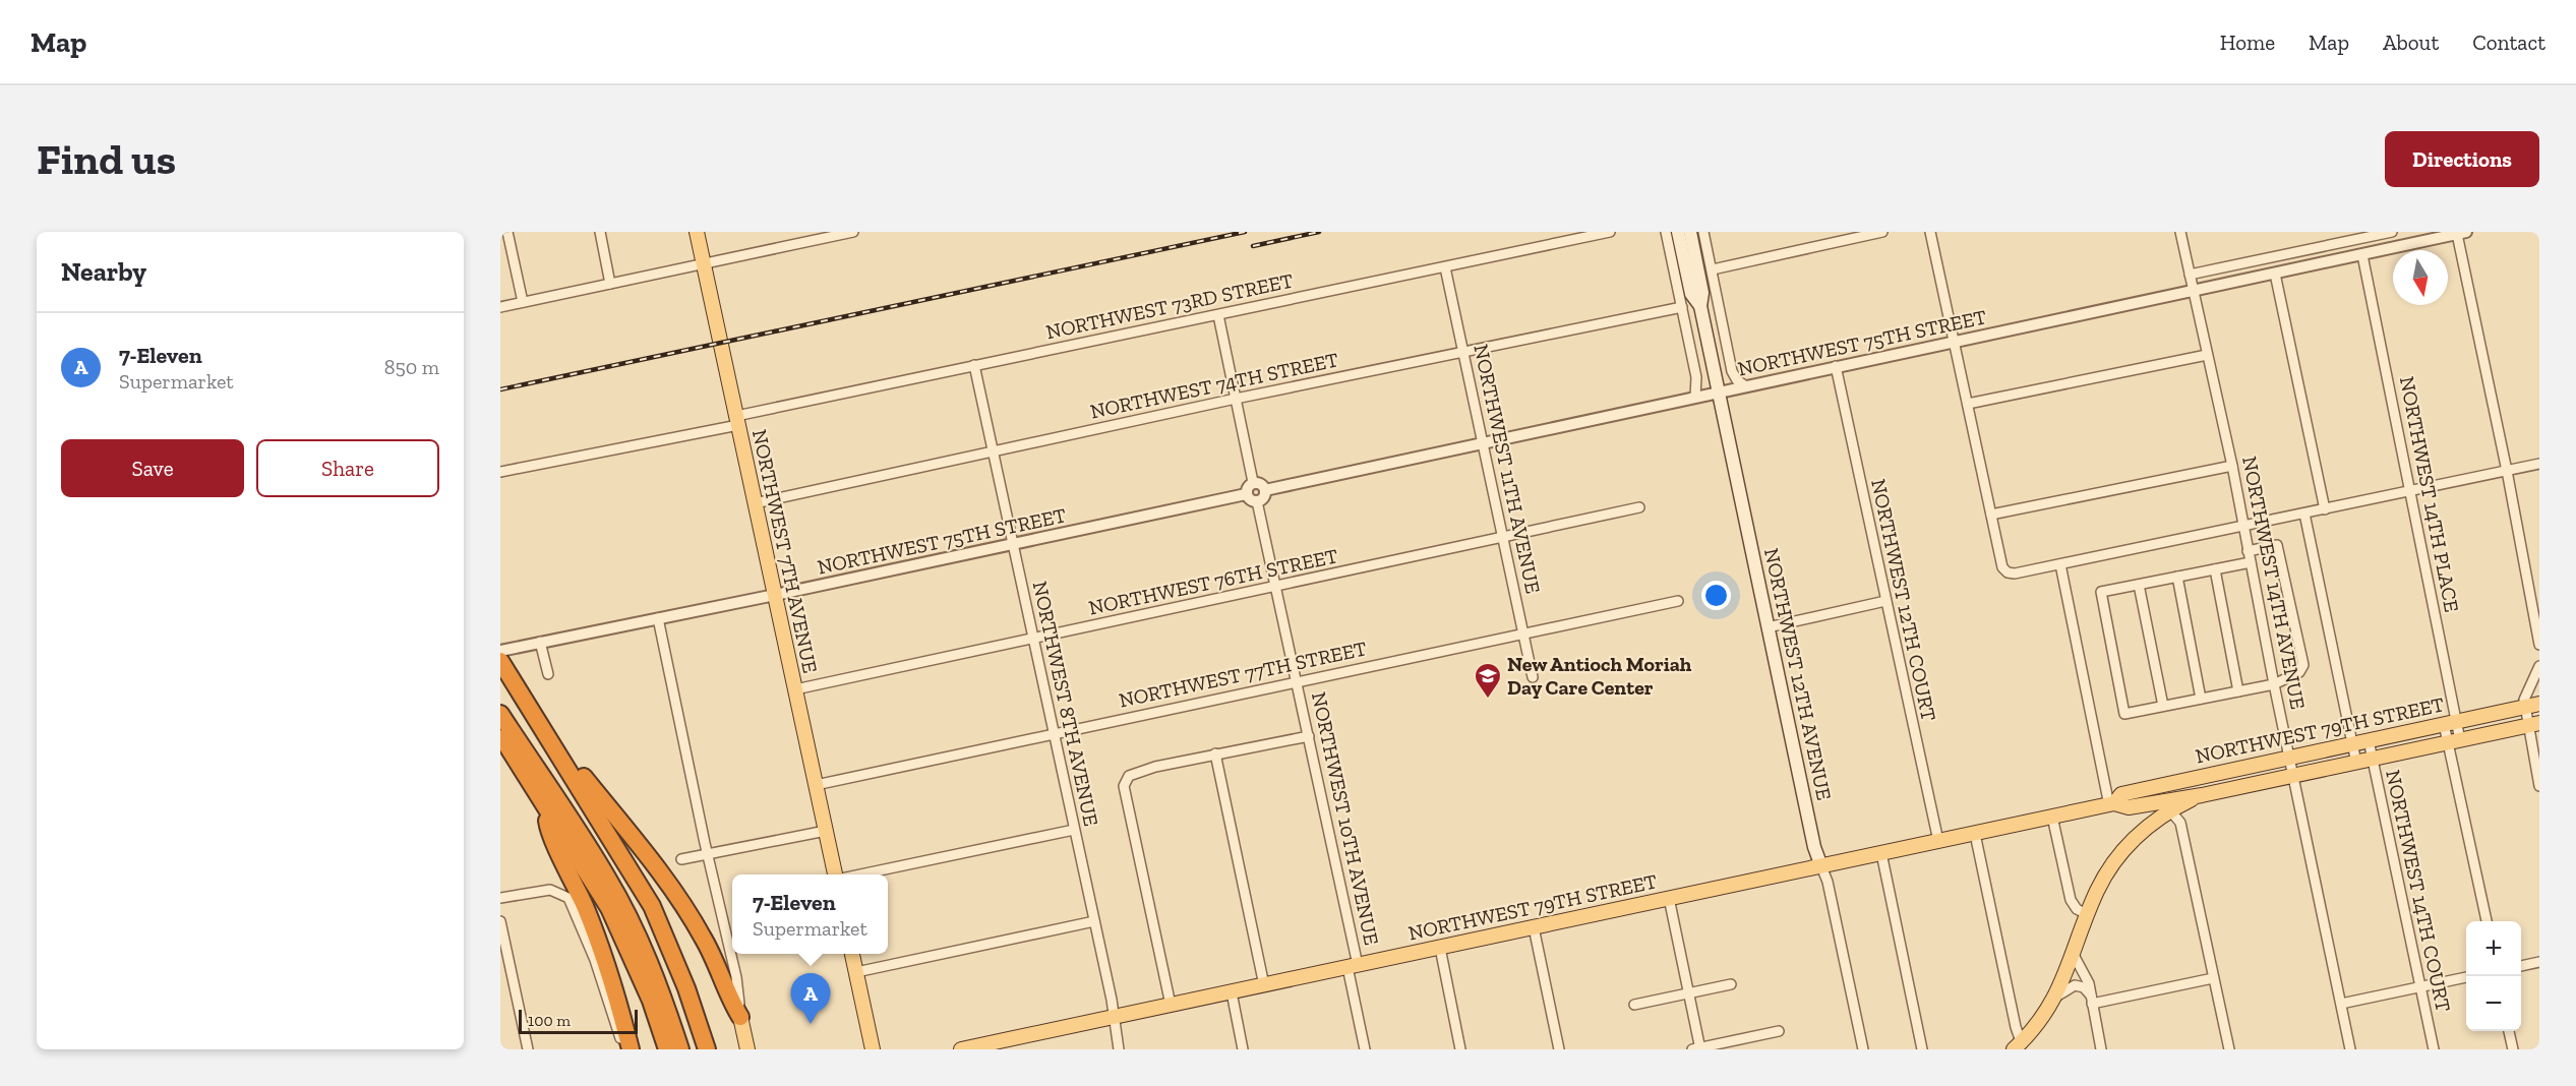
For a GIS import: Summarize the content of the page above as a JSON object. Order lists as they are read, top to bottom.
{
  "streets": {
    "main road": ["NORTHWEST 7TH AVENUE", "NORTHWEST 12TH AVENUE", "NORTHWEST 79TH STREET"],
    "street": [
      "NORTHWEST 73RD STREET",
      "NORTHWEST 75TH STREET",
      "NORTHWEST 74TH STREET",
      "NORTHWEST 11TH AVENUE",
      "NORTHWEST 14TH PLACE",
      "NORTHWEST 76TH STREET",
      "NORTHWEST 14TH AVENUE",
      "NORTHWEST 12TH COURT",
      "NORTHWEST 77TH STREET",
      "NORTHWEST 8TH AVENUE",
      "NORTHWEST 10TH AVENUE",
      "NORTHWEST 14TH COURT"
    ]
  },
  "crossings": [
    ["NORTHWEST 73RD STREET", "NORTHWEST 11TH AVENUE"],
    ["NORTHWEST 73RD STREET", "NORTHWEST 7TH AVENUE"],
    ["NORTHWEST 73RD STREET", "NORTHWEST 8TH AVENUE"],
    ["NORTHWEST 75TH STREET", "NORTHWEST 11TH AVENUE"],
    ["NORTHWEST 75TH STREET", "NORTHWEST 14TH PLACE"],
    ["NORTHWEST 75TH STREET", "NORTHWEST 7TH AVENUE"],
    ["NORTHWEST 75TH STREET", "NORTHWEST 14TH AVENUE"],
    ["NORTHWEST 75TH STREET", "NORTHWEST 12TH COURT"],
    ["NORTHWEST 75TH STREET", "NORTHWEST 12TH AVENUE"],
    ["NORTHWEST 75TH STREET", "NORTHWEST 8TH AVENUE"],
    ["NORTHWEST 75TH STREET", "NORTHWEST 10TH AVENUE"],
    ["NORTHWEST 74TH STREET", "NORTHWEST 11TH AVENUE"],
    ["NORTHWEST 74TH STREET", "NORTHWEST 7TH AVENUE"],
    ["NORTHWEST 74TH STREET", "NORTHWEST 8TH AVENUE"],
    ["NORTHWEST 11TH AVENUE", "NORTHWEST 76TH STREET"],
    ["NORTHWEST 11TH AVENUE", "NORTHWEST 77TH STREET"],
    ["NORTHWEST 14TH PLACE", "NORTHWEST 79TH STREET"],
    ["NORTHWEST 7TH AVENUE", "NORTHWEST 76TH STREET"],
    ["NORTHWEST 7TH AVENUE", "NORTHWEST 77TH STREET"],
    ["NORTHWEST 76TH STREET", "NORTHWEST 8TH AVENUE"],
    ["NORTHWEST 76TH STREET", "NORTHWEST 10TH AVENUE"],
    ["NORTHWEST 14TH AVENUE", "NORTHWEST 79TH STREET"],
    ["NORTHWEST 12TH COURT", "NORTHWEST 79TH STREET"],
    ["NORTHWEST 77TH STREET", "NORTHWEST 8TH AVENUE"],
    ["NORTHWEST 77TH STREET", "NORTHWEST 10TH AVENUE"],
    ["NORTHWEST 12TH AVENUE", "NORTHWEST 79TH STREET"],
    ["NORTHWEST 8TH AVENUE", "NORTHWEST 79TH STREET"],
    ["NORTHWEST 79TH STREET", "NORTHWEST 10TH AVENUE"],
    ["NORTHWEST 79TH STREET", "NORTHWEST 14TH COURT"]
  ],
  "places": {
    "school or university": ["New Antioch Moriah Day Care Center"]
  },
  "scale_bar": "100 m",
  "north": "bottom",
  "page": {
    "header": "Map",
    "nav": [
      "Home",
      "Map",
      "About",
      "Contact"
    ],
    "buttons": [
      "Directions",
      ["Save", "Share"]
    ],
    "title": "Find us",
    "heading": "Nearby",
    "list": [
      {
        "mark": "A",
        "name": "7-Eleven",
        "note": "Supermarket",
        "value": "850 m"
      }
    ],
    "popup": ["7-Eleven", "Supermarket"],
    "map_buttons": ["+", "−"],
    "pins": "A",
    "scale": "100 m"
  }
}
